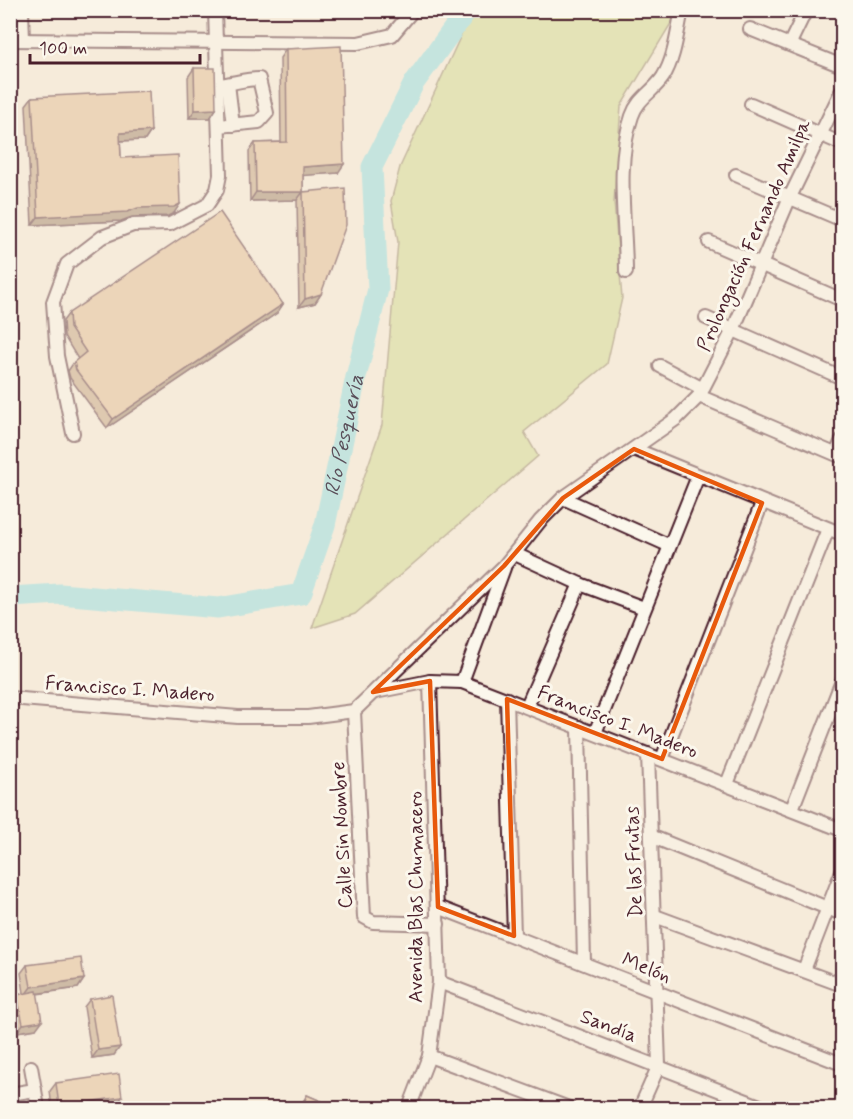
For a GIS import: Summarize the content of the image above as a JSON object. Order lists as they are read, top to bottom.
{
  "streets": {
    "street": [
      "Prolongación Fernando Amilpa",
      "Francisco I. Madero",
      "Calle Sin Nombre",
      "De las Frutas",
      "Avenida Blas Chumacero",
      "Melón",
      "Sandía"
    ]
  },
  "crossings": [
    ["Francisco I. Madero", "Calle Sin Nombre"],
    ["Francisco I. Madero", "De las Frutas"],
    ["Francisco I. Madero", "Avenida Blas Chumacero"],
    ["Calle Sin Nombre", "Avenida Blas Chumacero"],
    ["De las Frutas", "Melón"],
    ["De las Frutas", "Sandía"],
    ["Avenida Blas Chumacero", "Melón"],
    ["Avenida Blas Chumacero", "Sandía"]
  ],
  "water": ["Río Pesquería"],
  "scale_bar": "100 m"
}
